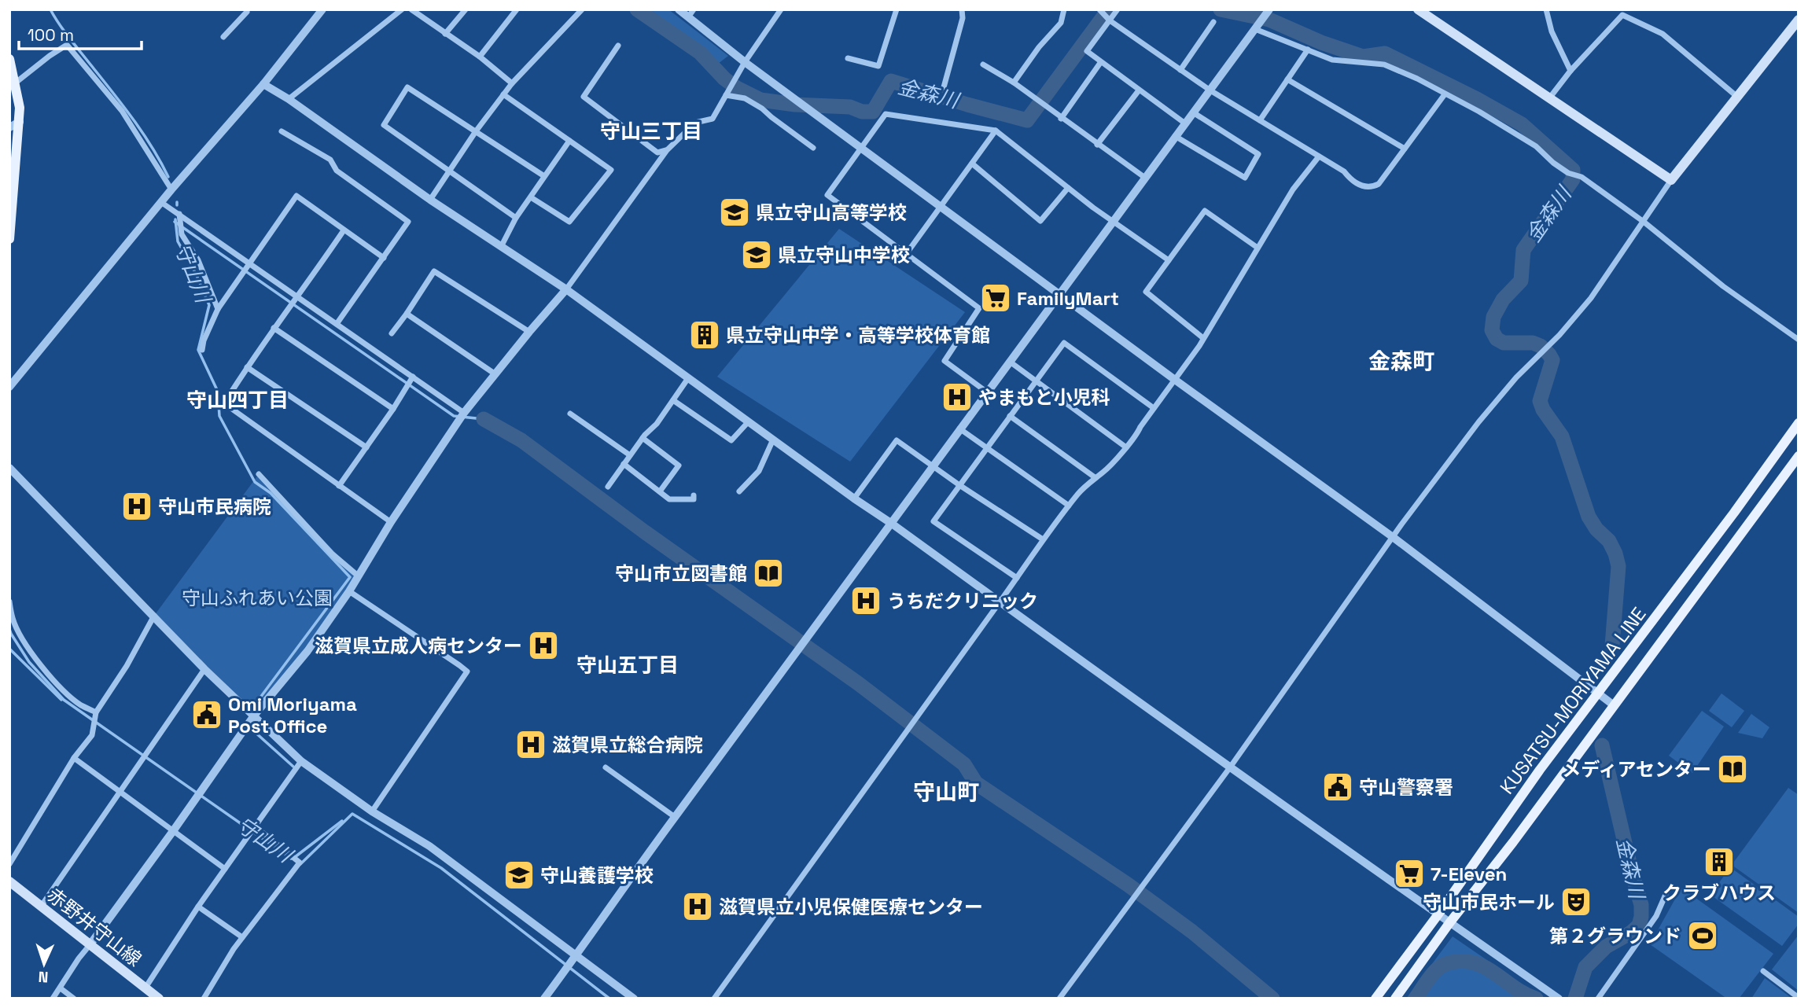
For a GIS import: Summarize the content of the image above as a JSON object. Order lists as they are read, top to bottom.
{
  "streets": {
    "main road": ["KUSATSU-MORIYAMA LINE", "赤野井守山線"]
  },
  "districts": [
    "守山三丁目",
    "金森町",
    "守山四丁目",
    "守山五丁目",
    "守山町"
  ],
  "water": ["金森川", "守山川"],
  "parks": ["守山ふれあい公園"],
  "places": {
    "school or university": ["県立守山高等学校", "県立守山中学校", "守山養護学校"],
    "supermarket": ["FamilyMart", "7-Eleven"],
    "building": ["県立守山中学・高等学校体育館", "クラブハウス"],
    "hospital": [
      "やまもと小児科",
      "守山市民病院",
      "うちだクリニック",
      "滋賀県立成人病センター",
      "滋賀県立総合病院",
      "滋賀県立小児保健医療センター"
    ],
    "library": ["守山市立図書館", "メディアセンター"],
    "public building": ["Omi Moriyama Post Office", "守山警察署"],
    "theatre": ["守山市民ホール"],
    "sports": ["第２グラウンド"]
  },
  "scale_bar": "100 m",
  "north": "bottom"
}
